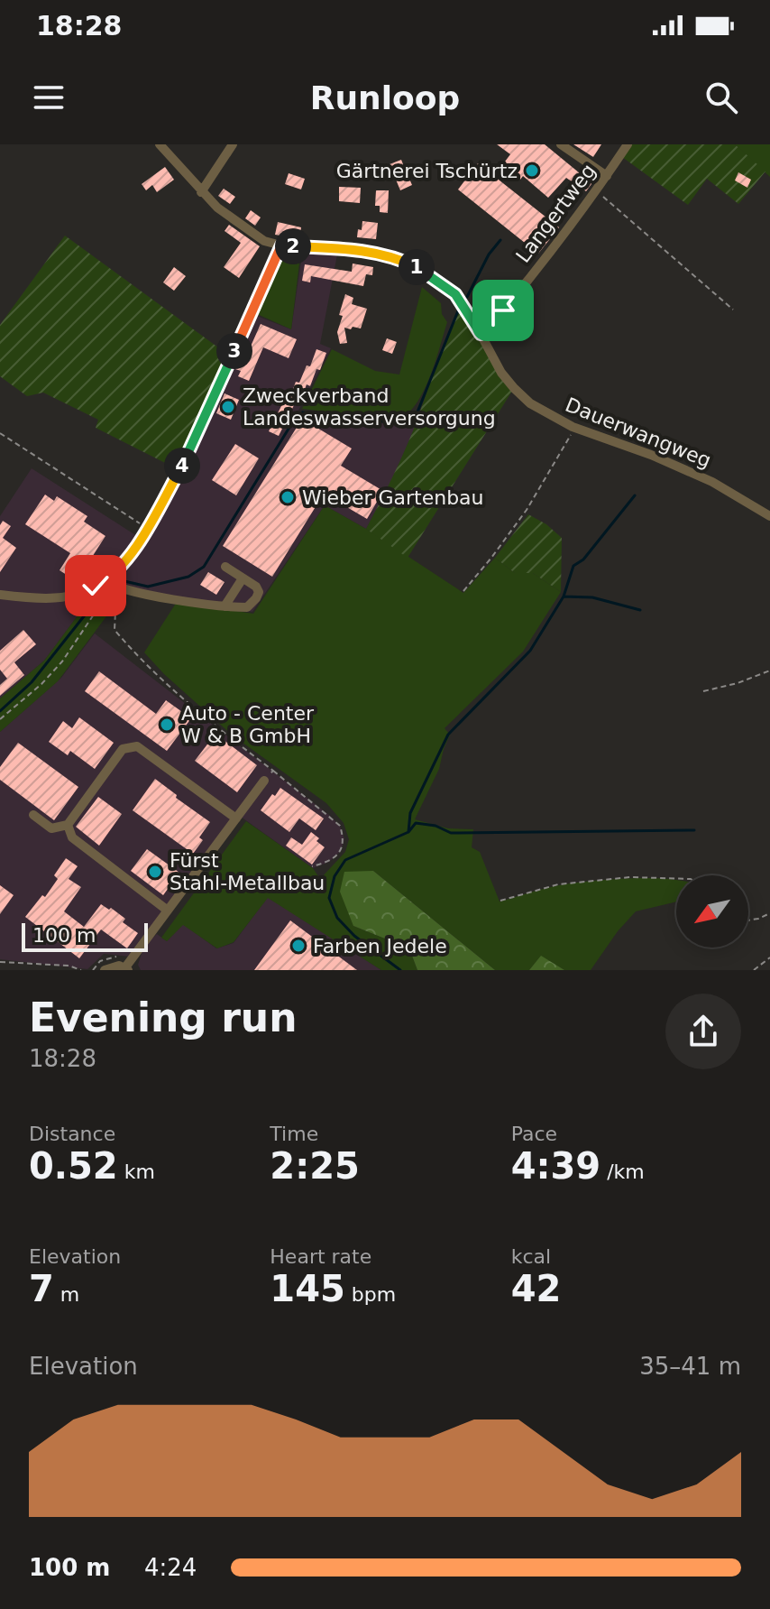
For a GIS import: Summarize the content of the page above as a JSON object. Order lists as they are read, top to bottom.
{
  "streets": {
    "street": ["Langertweg", "Dauerwangweg"]
  },
  "crossings": [
    ["Langertweg", "Dauerwangweg"]
  ],
  "places": [
    "Gärtnerei Tschürtz",
    "Zweckverband Landeswasserversorgung",
    "Wieber Gartenbau",
    "Auto - Center W & B GmbH",
    "Fürst Stahl-Metallbau",
    "Farben Jedele"
  ],
  "scale_bar": "100 m",
  "north": "bottom left",
  "page": {
    "status": "18:28",
    "header": "Runloop",
    "pins": [
      "2",
      "1",
      "3",
      "4"
    ],
    "scale": "100 m",
    "heading": ["Evening run", "18:28"],
    "stats": [
      ["Distance", "0.52 km"],
      ["Time", "2:25"],
      ["Pace", "4:39 /km"],
      ["Elevation", "7 m"],
      ["Heart rate", "145 bpm"],
      ["kcal", "42"]
    ],
    "chart": ["Elevation", "35–41 m"],
    "list": [
      {
        "name": "100 m",
        "note": "4:24"
      }
    ]
  }
}
